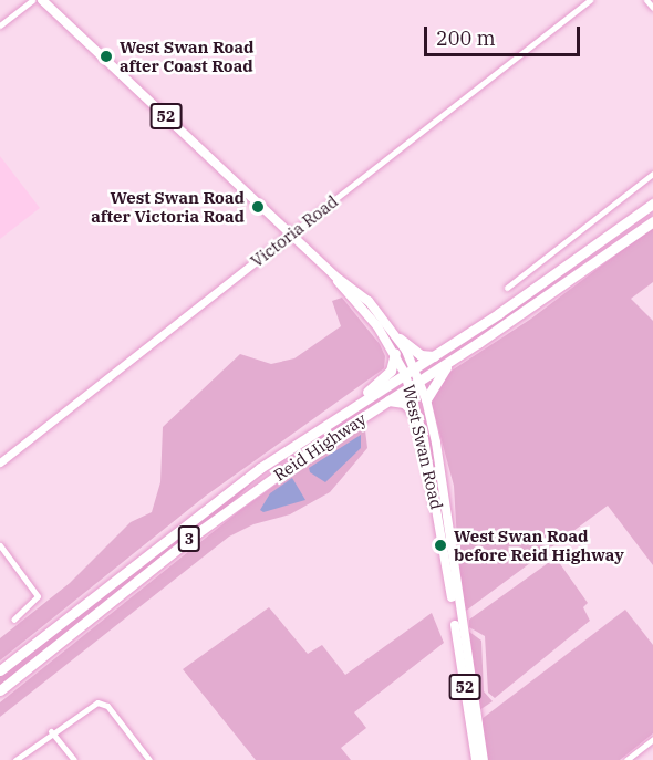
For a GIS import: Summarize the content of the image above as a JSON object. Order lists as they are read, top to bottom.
{
  "streets": {
    "highway": ["Reid Highway", "3"],
    "main road": ["52", "West Swan Road"],
    "street": ["Victoria Road"]
  },
  "crossings": [
    ["Victoria Road", "West Swan Road"],
    ["Reid Highway", "West Swan Road"]
  ],
  "places": ["West Swan Road after Coast Road", "West Swan Road after Victoria Road", "West Swan Road before Reid Highway"],
  "scale_bar": "200 m"
}
